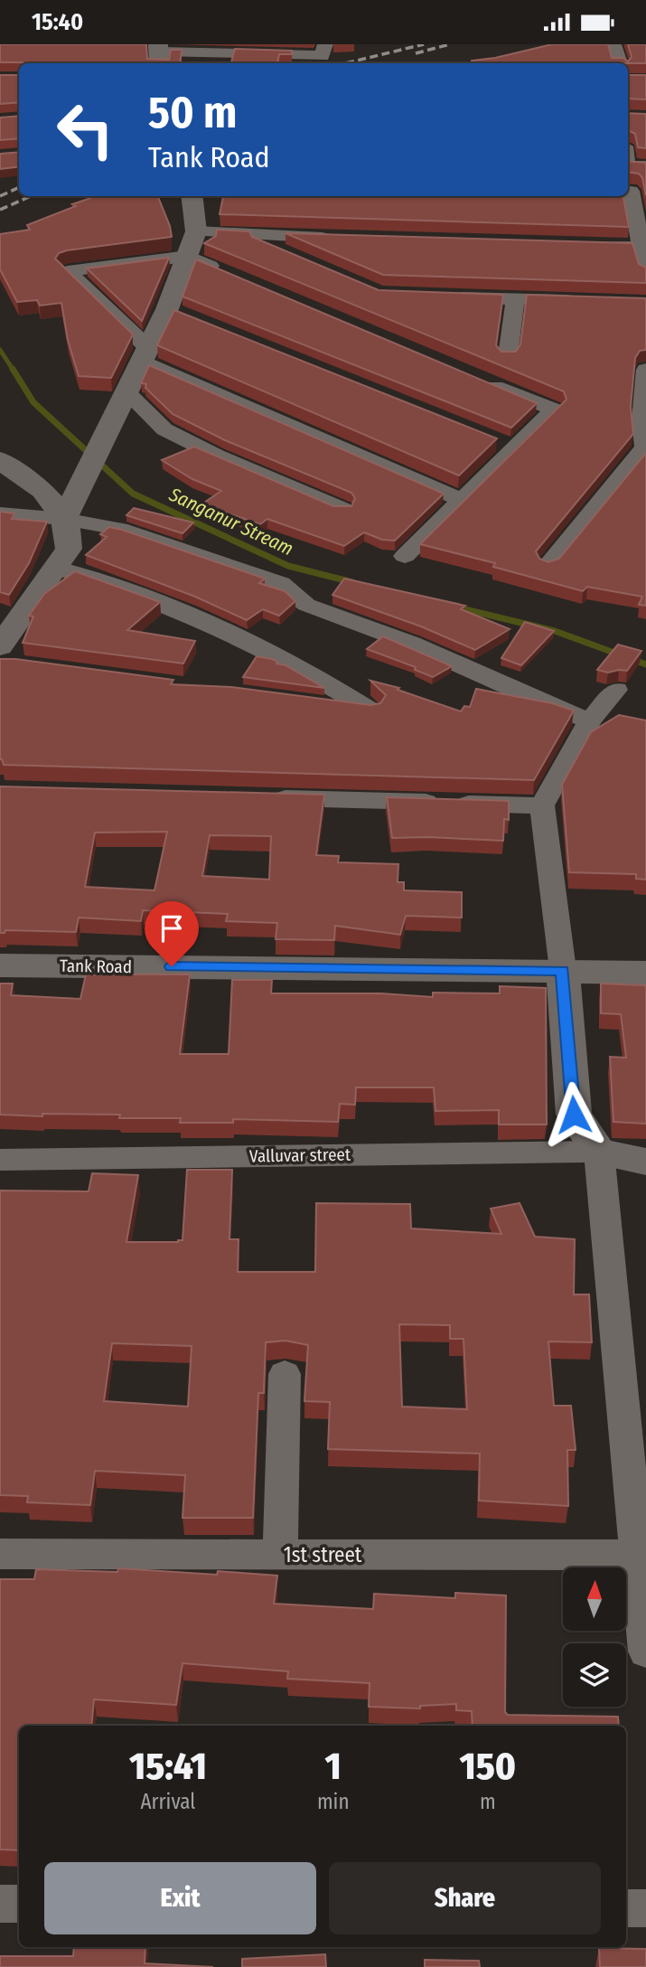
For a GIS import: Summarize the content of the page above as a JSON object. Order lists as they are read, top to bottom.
{
  "streets": {
    "main road": ["Tank Road"],
    "street": ["Valluvar street", "1st street"]
  },
  "water": ["Sanganur Stream"],
  "north": "top",
  "page": {
    "status": "15:40",
    "turn": ["50 m", "Tank Road"],
    "eta": [
      "15:41",
      "Arrival",
      "1",
      "min",
      "150",
      "m"
    ],
    "buttons": ["Exit", "Share"]
  }
}
